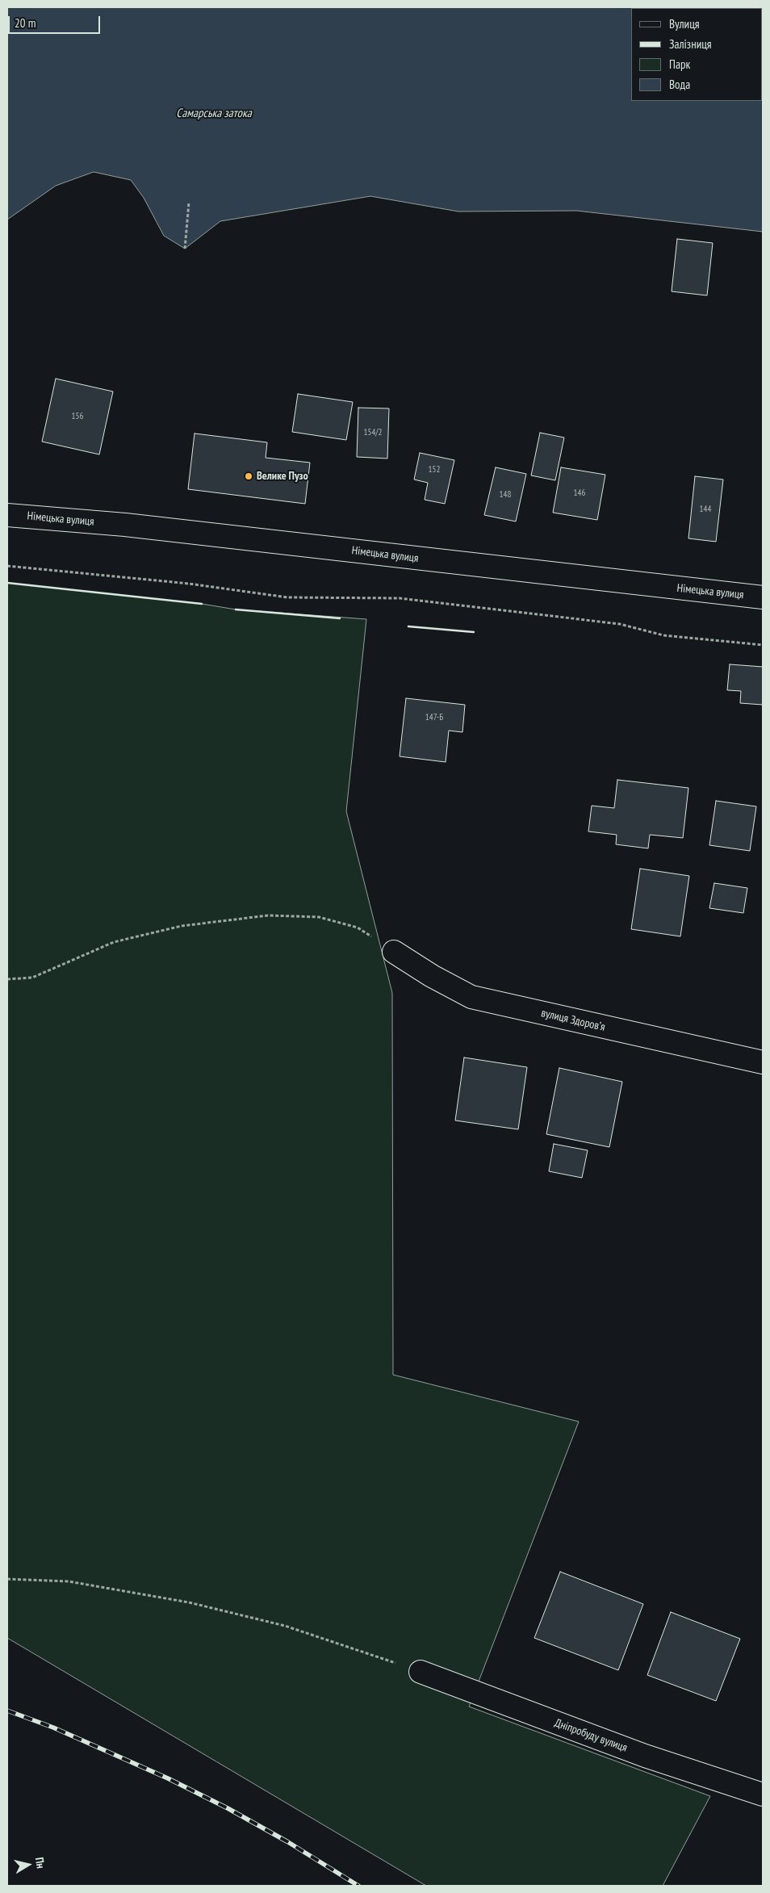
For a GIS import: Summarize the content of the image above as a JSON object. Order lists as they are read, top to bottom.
{
  "streets": {
    "main road": ["Німецька вулиця", "вулиця Здоровʼя", "Дніпробуду вулиця"]
  },
  "water": ["Самарська затока"],
  "places": ["Велике Пузо"],
  "house_numbers": [
    "156",
    "154/2",
    "152",
    "146",
    "148",
    "144",
    "147-Б"
  ],
  "legend": [
    "Вулиця",
    "Залізниця",
    "Парк",
    "Вода"
  ],
  "scale_bar": "20 m",
  "north": "right"
}
